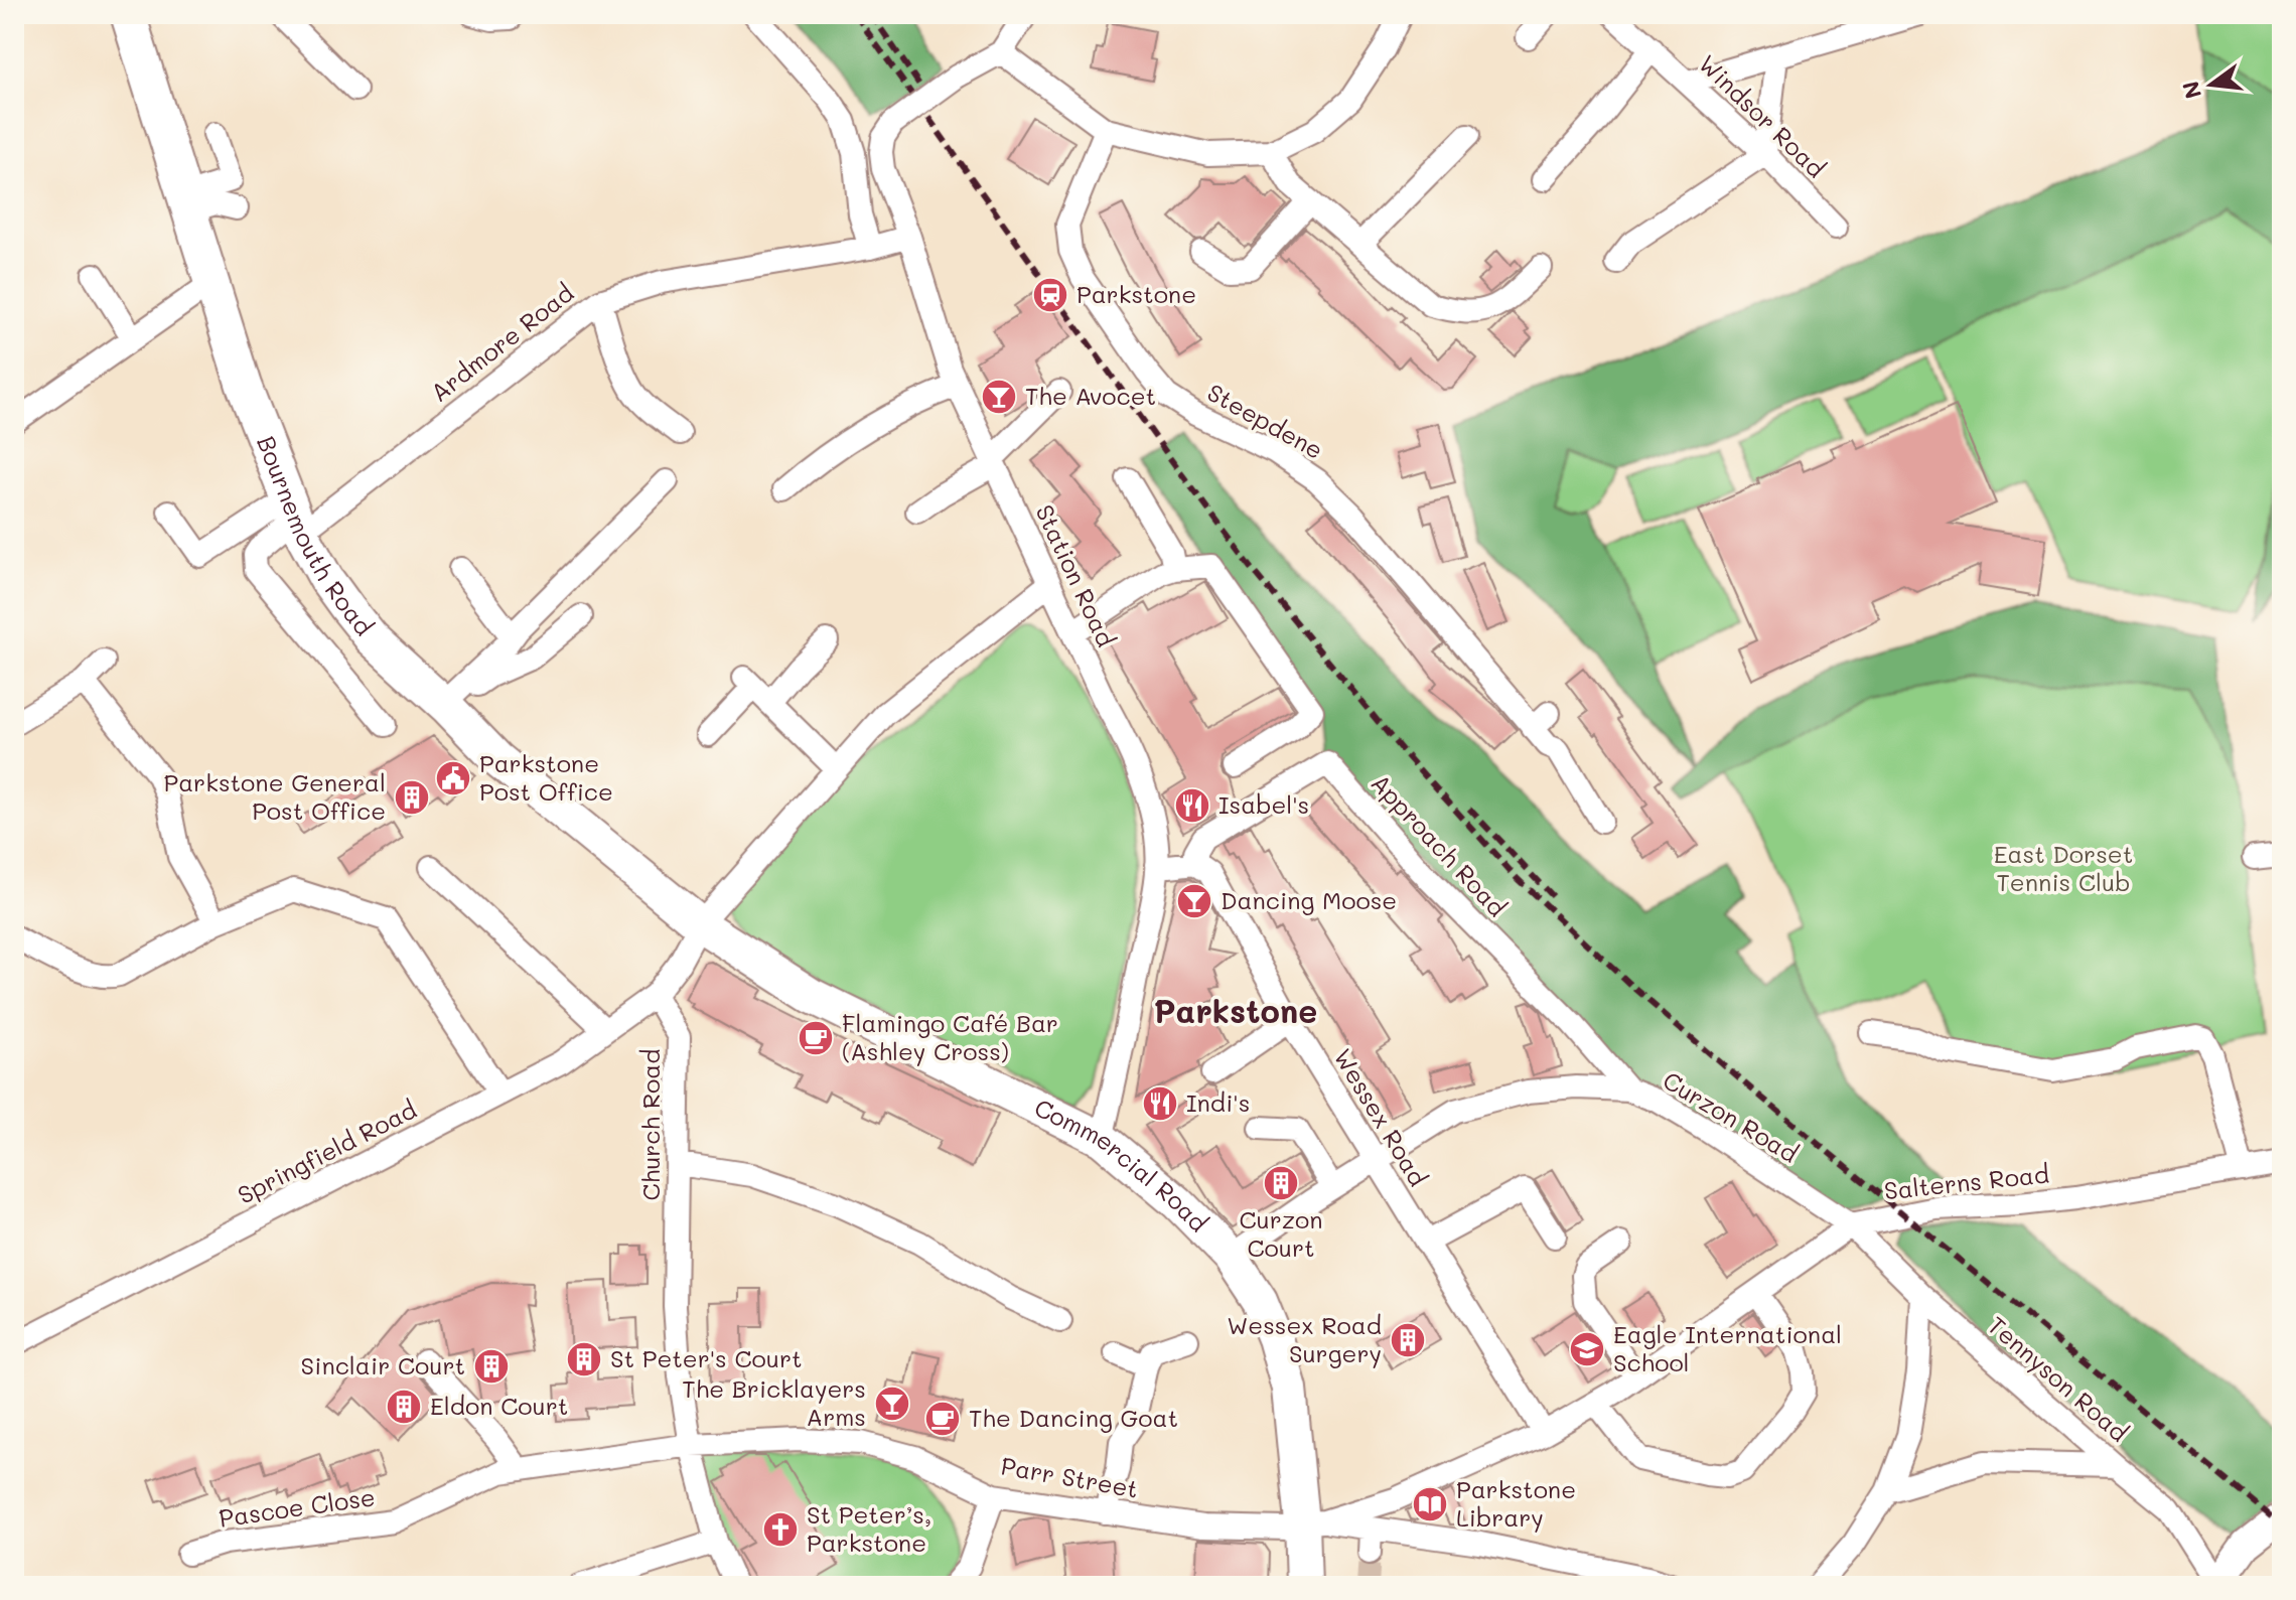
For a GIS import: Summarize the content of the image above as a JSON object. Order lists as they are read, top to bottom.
{
  "streets": {
    "highway": ["Bournemouth Road", "Commercial Road"],
    "street": [
      "Windsor Road",
      "Ardmore Road",
      "Steepdene",
      "Station Road",
      "Approach Road",
      "Wessex Road",
      "Curzon Road",
      "Church Road",
      "Springfield Road",
      "Salterns Road",
      "Tennyson Road",
      "Parr Street",
      "Pascoe Close"
    ]
  },
  "crossings": [
    ["Ardmore Road", "Bournemouth Road"],
    ["Ardmore Road", "Station Road"],
    ["Bournemouth Road", "Commercial Road"],
    ["Station Road", "Commercial Road"],
    ["Approach Road", "Wessex Road"],
    ["Approach Road", "Curzon Road"],
    ["Wessex Road", "Curzon Road"],
    ["Wessex Road", "Salterns Road"],
    ["Curzon Road", "Commercial Road"],
    ["Curzon Road", "Salterns Road"],
    ["Curzon Road", "Tennyson Road"],
    ["Church Road", "Springfield Road"],
    ["Church Road", "Parr Street"],
    ["Church Road", "Pascoe Close"],
    ["Commercial Road", "Salterns Road"],
    ["Commercial Road", "Parr Street"],
    ["Salterns Road", "Tennyson Road"],
    ["Salterns Road", "Parr Street"],
    ["Parr Street", "Pascoe Close"]
  ],
  "districts": ["Parkstone"],
  "parks": ["East Dorset Tennis Club"],
  "places": {
    "station": ["Parkstone"],
    "bar": ["The Avocet", "Dancing Moose", "The Bricklayers Arms"],
    "public building": ["Parkstone Post Office"],
    "building": [
      "Parkstone General Post Office",
      "Curzon Court",
      "Wessex Road Surgery",
      "St Peter's Court",
      "Sinclair Court",
      "Eldon Court"
    ],
    "restaurant": ["Isabel's", "Indi's"],
    "cafe": ["Flamingo Café Bar (Ashley Cross)", "The Dancing Goat"],
    "school or university": ["Eagle International School"],
    "library": ["Parkstone Library"],
    "church": ["St Peter’s, Parkstone"]
  },
  "north": "left"
}
